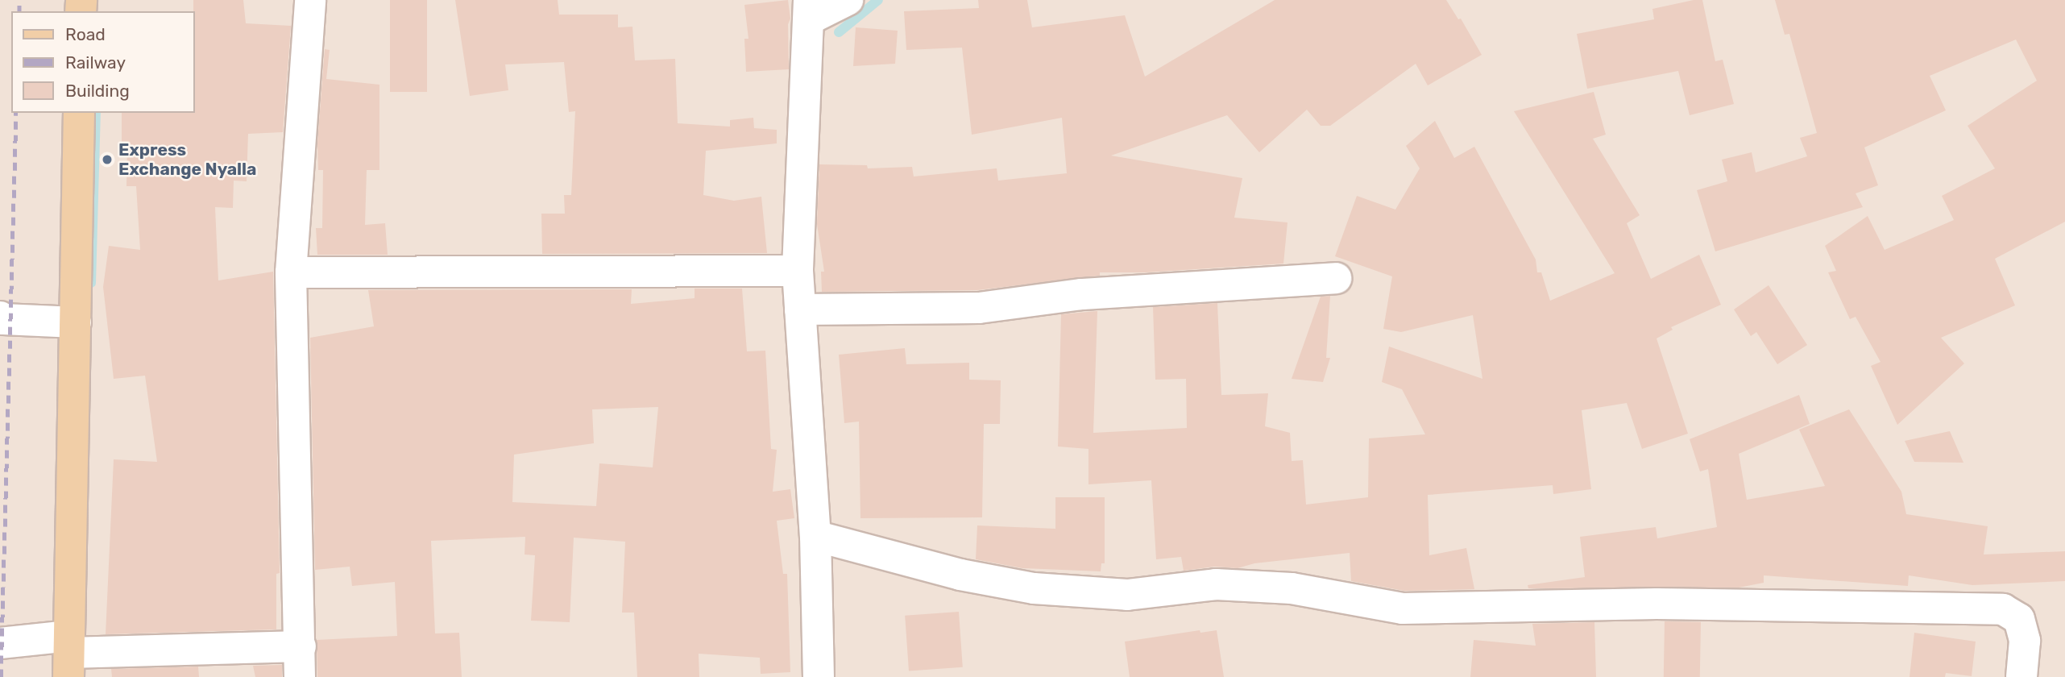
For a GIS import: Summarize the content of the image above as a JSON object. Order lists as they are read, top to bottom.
{
  "places": ["Express Exchange Nyalla"],
  "legend": ["Road", "Railway", "Building"]
}
